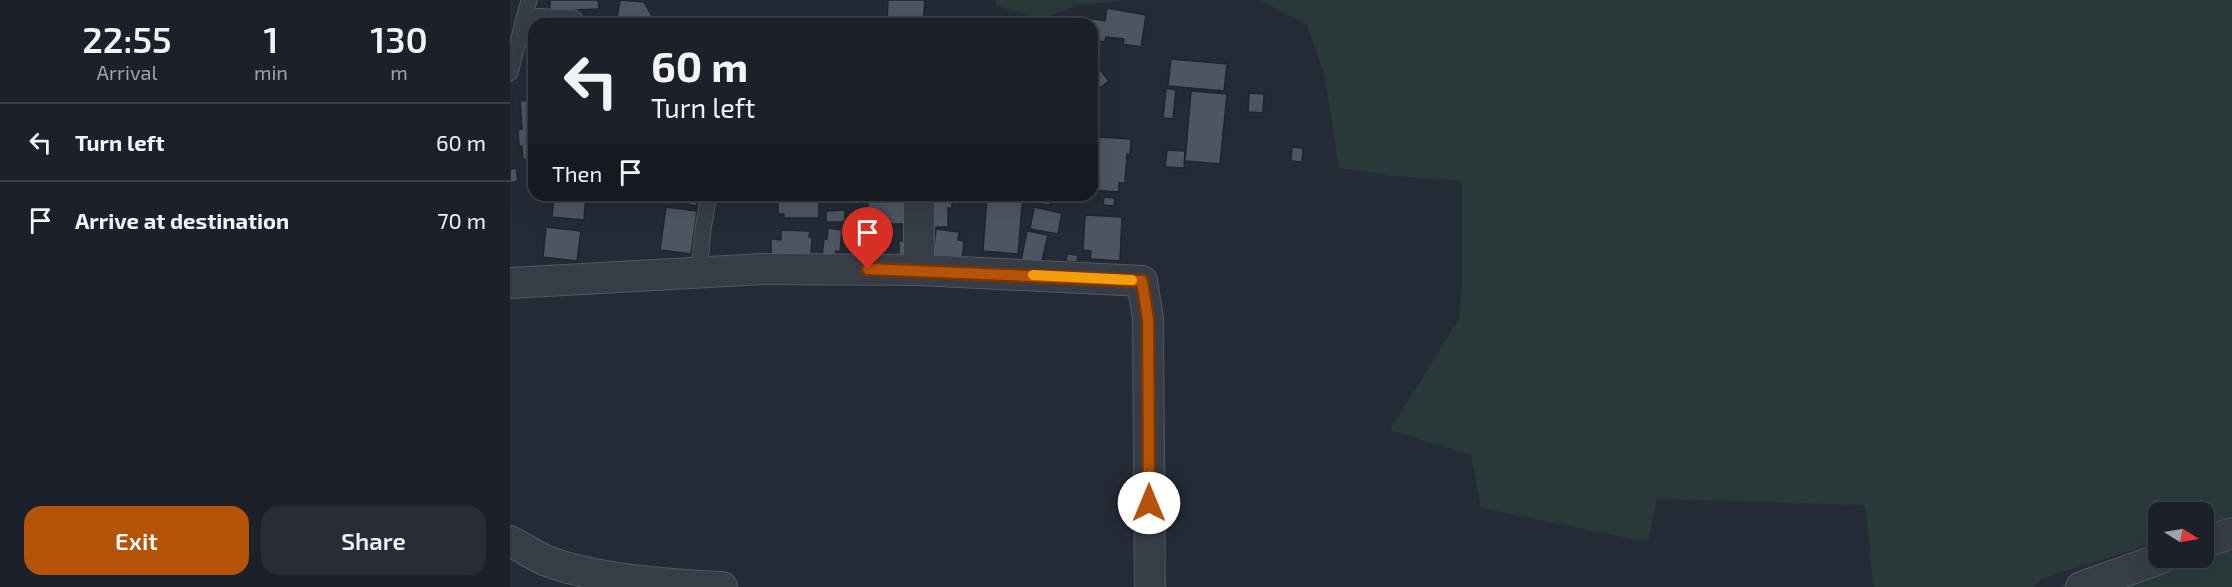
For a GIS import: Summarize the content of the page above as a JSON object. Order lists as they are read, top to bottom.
{
  "north": "right",
  "page": {
    "eta": [
      "22:55",
      "Arrival",
      "1",
      "min",
      "130",
      "m"
    ],
    "turn": ["60 m", "Turn left"],
    "list": [
      {
        "name": "Turn left",
        "value": "60 m"
      },
      {
        "name": "Arrive at destination",
        "value": "70 m"
      }
    ],
    "then": "Then",
    "buttons": ["Exit", "Share"]
  }
}
